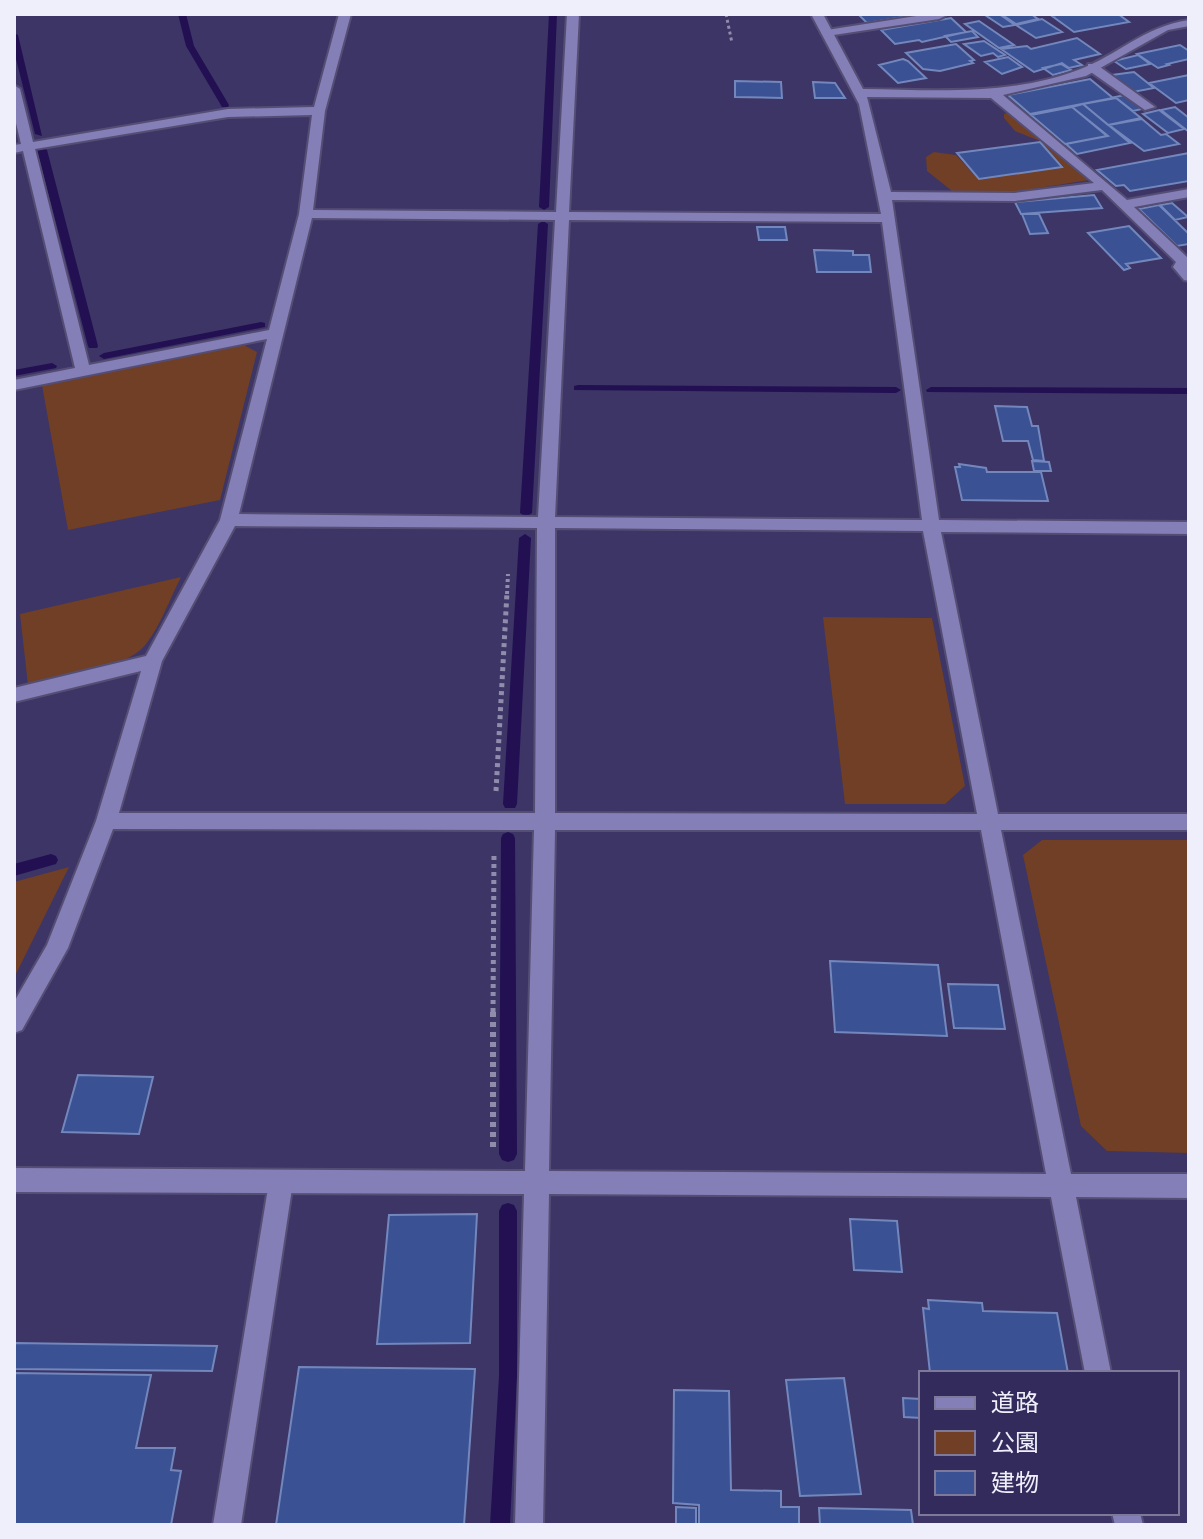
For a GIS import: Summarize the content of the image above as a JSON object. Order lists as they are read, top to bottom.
{
  "legend": ["道路", "公園", "建物"]
}
